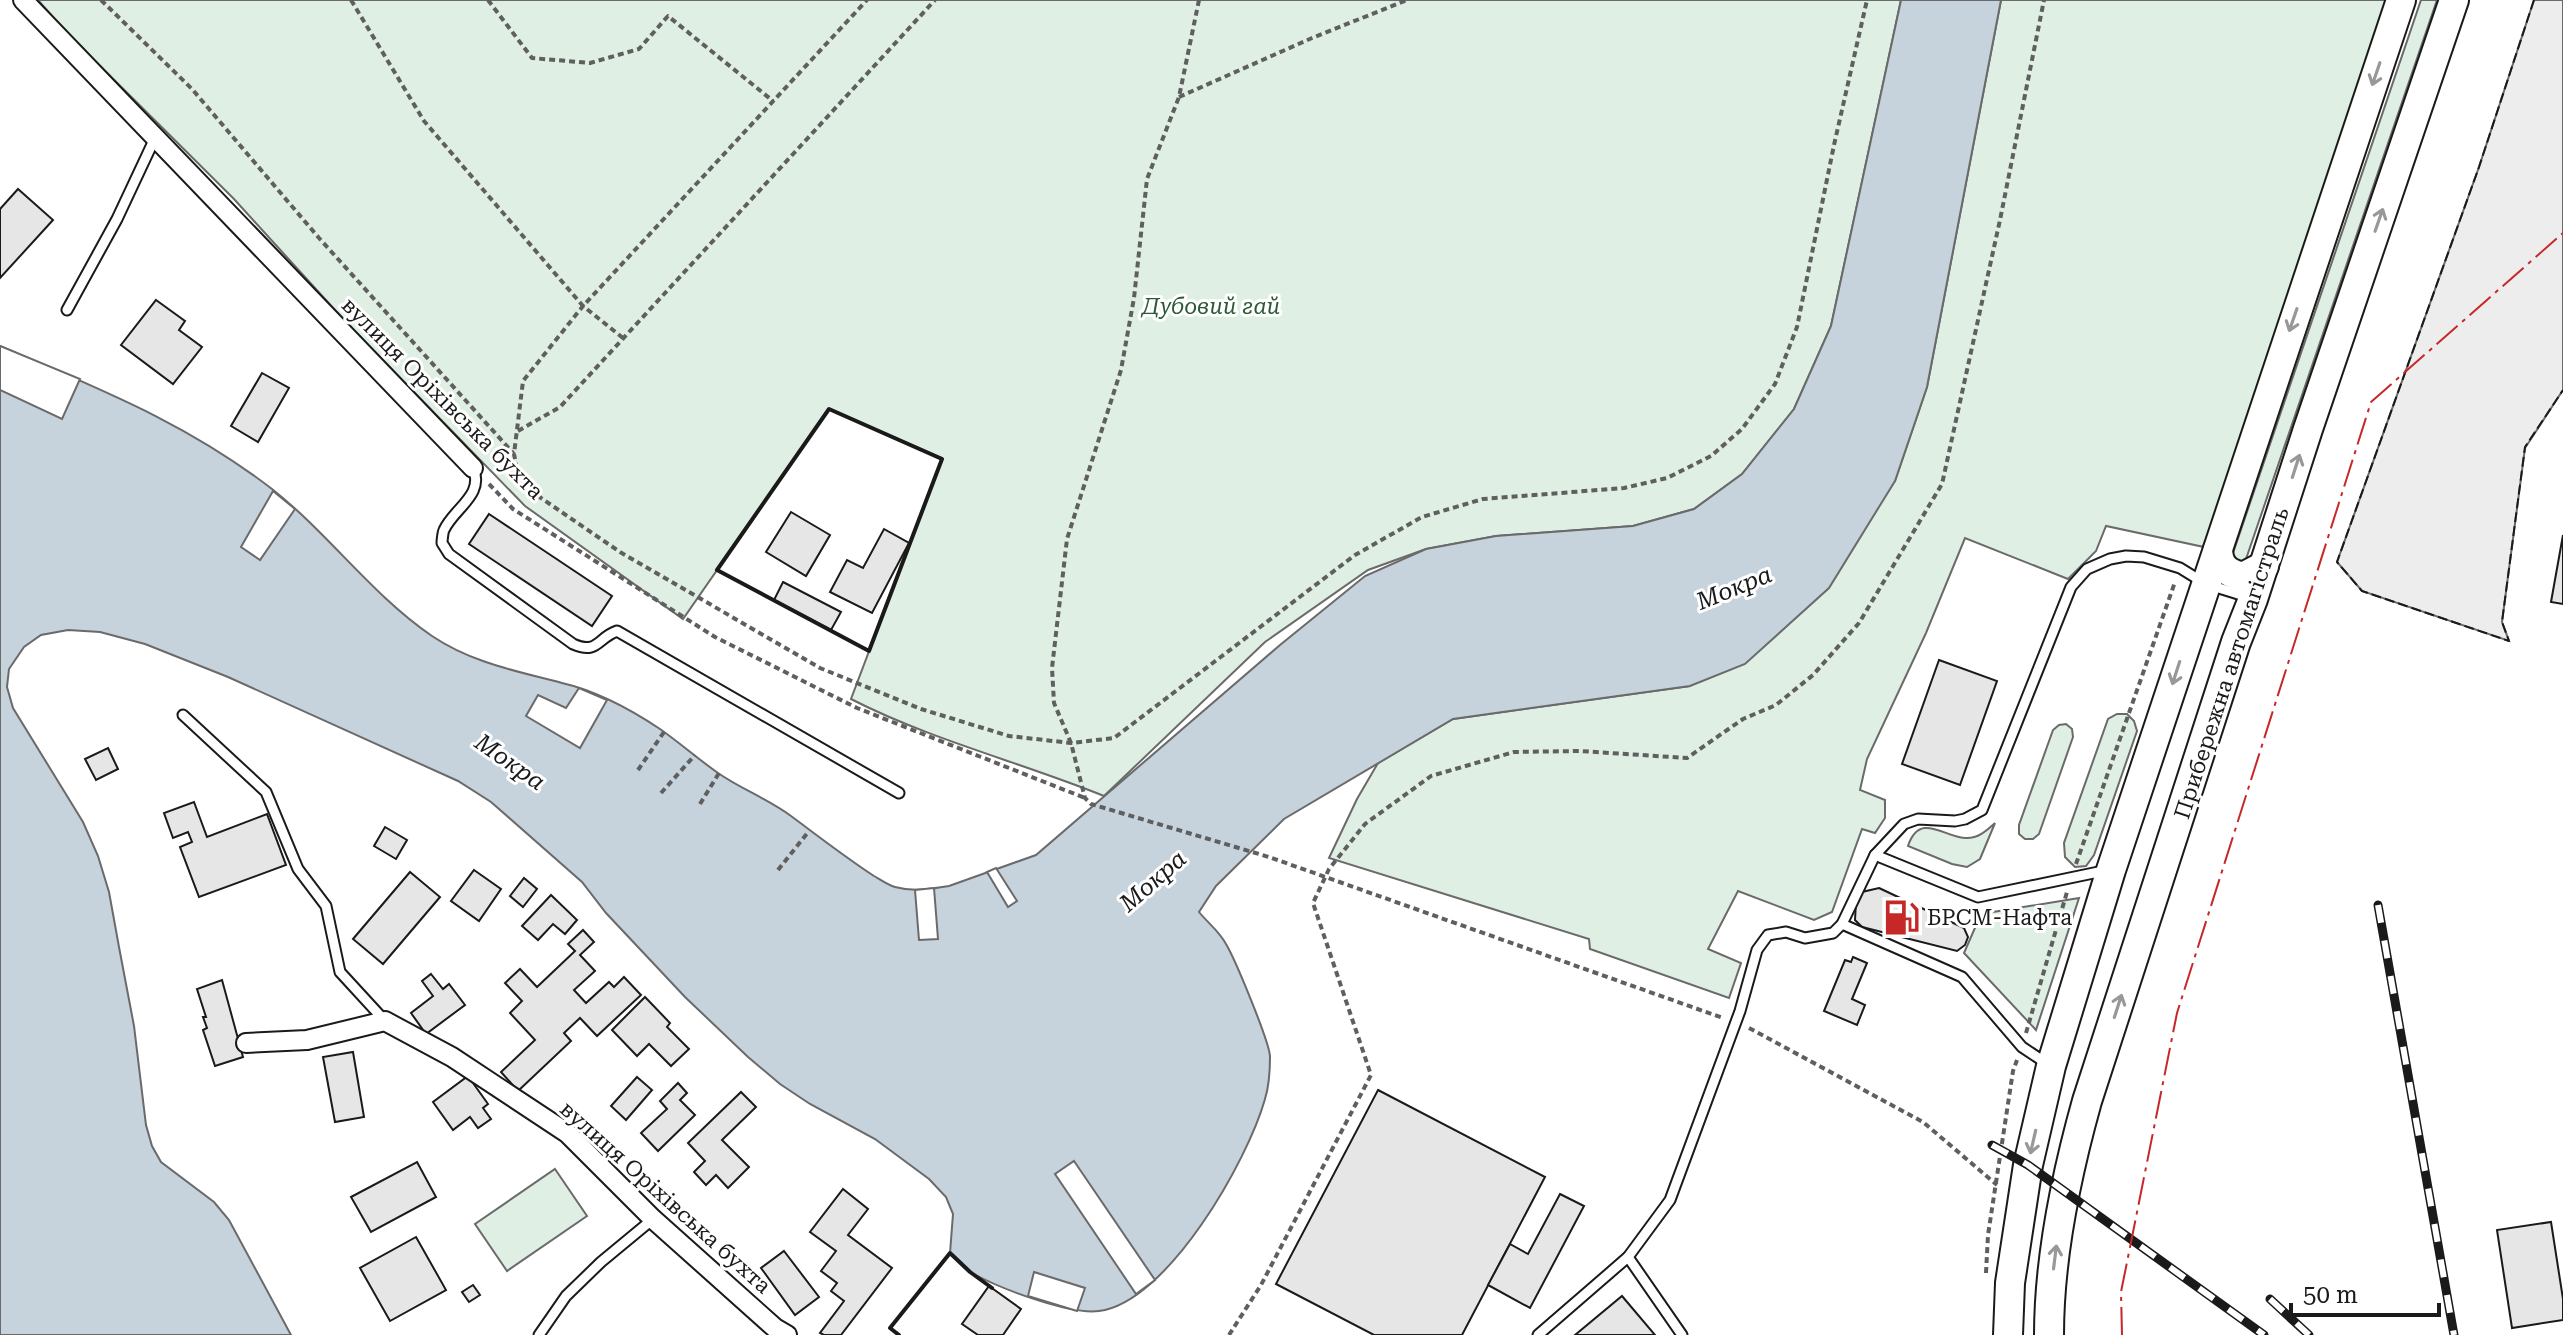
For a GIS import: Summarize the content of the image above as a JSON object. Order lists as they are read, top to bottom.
{
  "streets": {
    "main road": ["Прибережна автомагістраль"],
    "street": ["вулиця Оріхівська бухта"]
  },
  "water": ["Мокра"],
  "parks": ["Дубовий гай"],
  "places": {
    "fuel station": ["БРСМ-Нафта"]
  },
  "scale_bar": "50 m"
}
